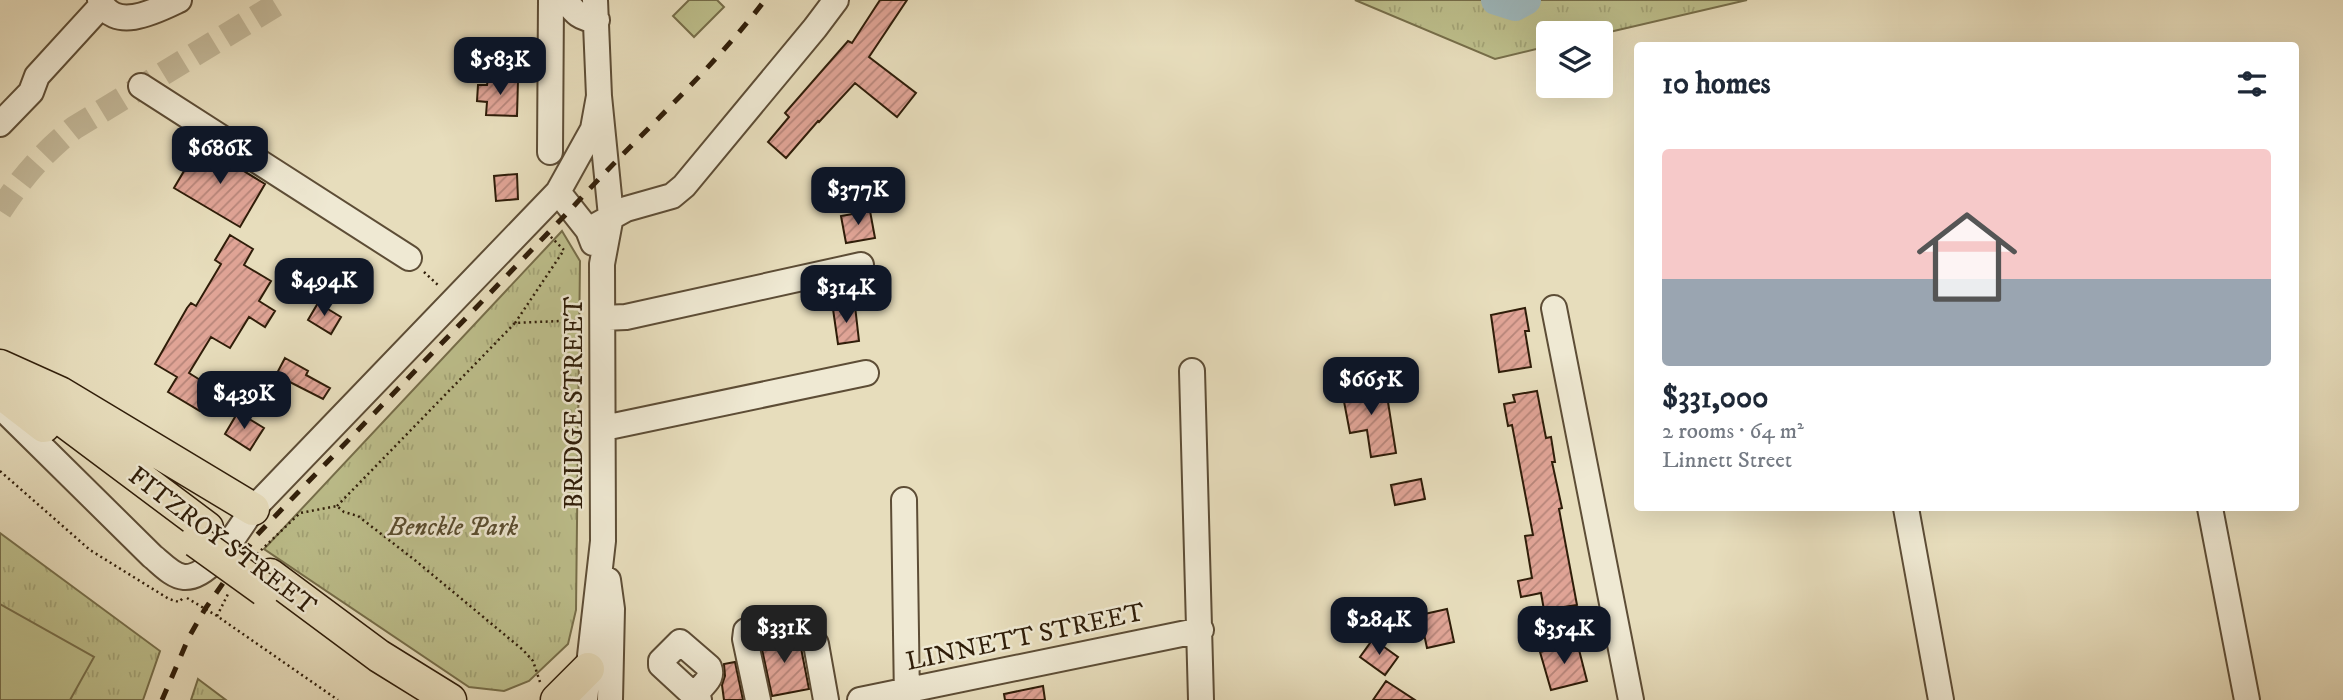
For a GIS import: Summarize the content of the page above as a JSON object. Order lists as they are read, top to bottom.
{
  "streets": {
    "main road": ["FITZROY STREET"],
    "street": ["BRIDGE STREET", "LINNETT STREET"]
  },
  "parks": ["Benckle Park"],
  "page": {
    "price": [
      "$583K",
      "$686K",
      "$377K",
      "$494K",
      "$314K",
      "$665K",
      "$439K",
      "$284K",
      "$331K",
      "$354K"
    ],
    "heading": "10 homes",
    "list": [
      {
        "name": "$331,000",
        "note": "2 rooms · 64 m² · Linnett Street"
      }
    ]
  }
}
